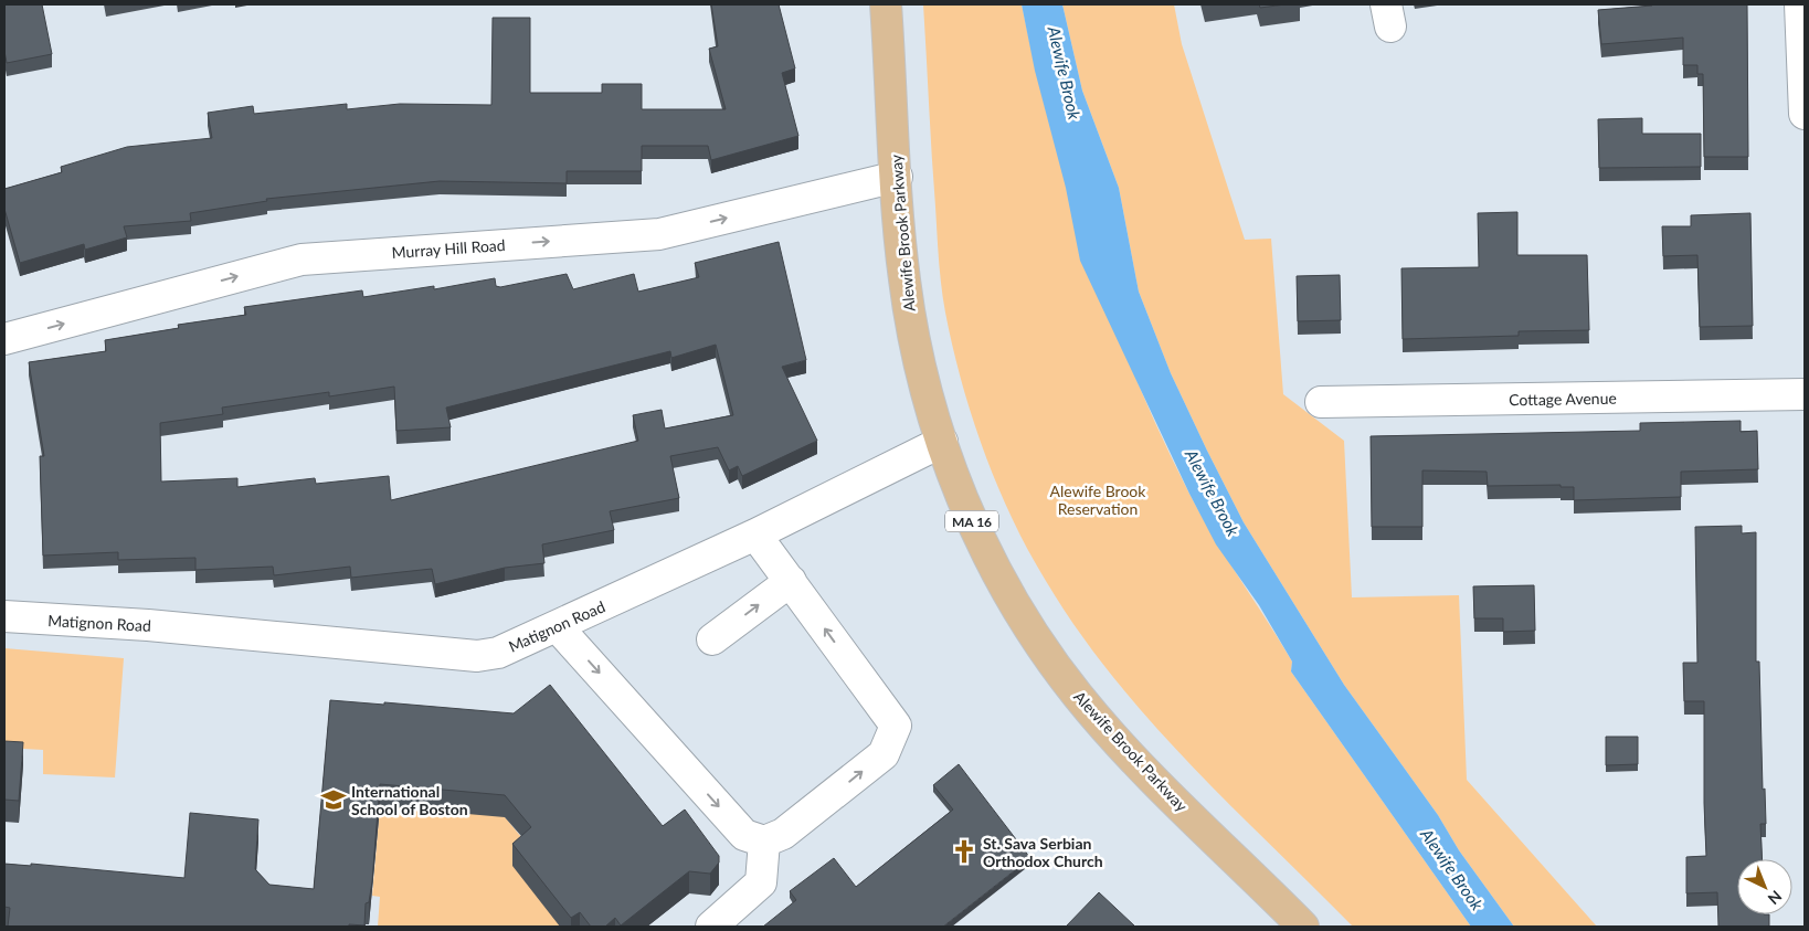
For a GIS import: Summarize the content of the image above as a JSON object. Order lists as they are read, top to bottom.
{
  "streets": {
    "main road": ["Alewife Brook Parkway", "MA 16"],
    "street": ["Murray Hill Road", "Cottage Avenue", "Matignon Road"]
  },
  "crossings": [
    ["Alewife Brook Parkway", "Murray Hill Road"],
    ["Alewife Brook Parkway", "Matignon Road"]
  ],
  "one_way": ["Murray Hill Road"],
  "water": ["Alewife Brook"],
  "parks": ["Alewife Brook Reservation"],
  "places": {
    "school or university": ["International School of Boston"],
    "church": ["St. Sava Serbian Orthodox Church"]
  },
  "north": "bottom right"
}
